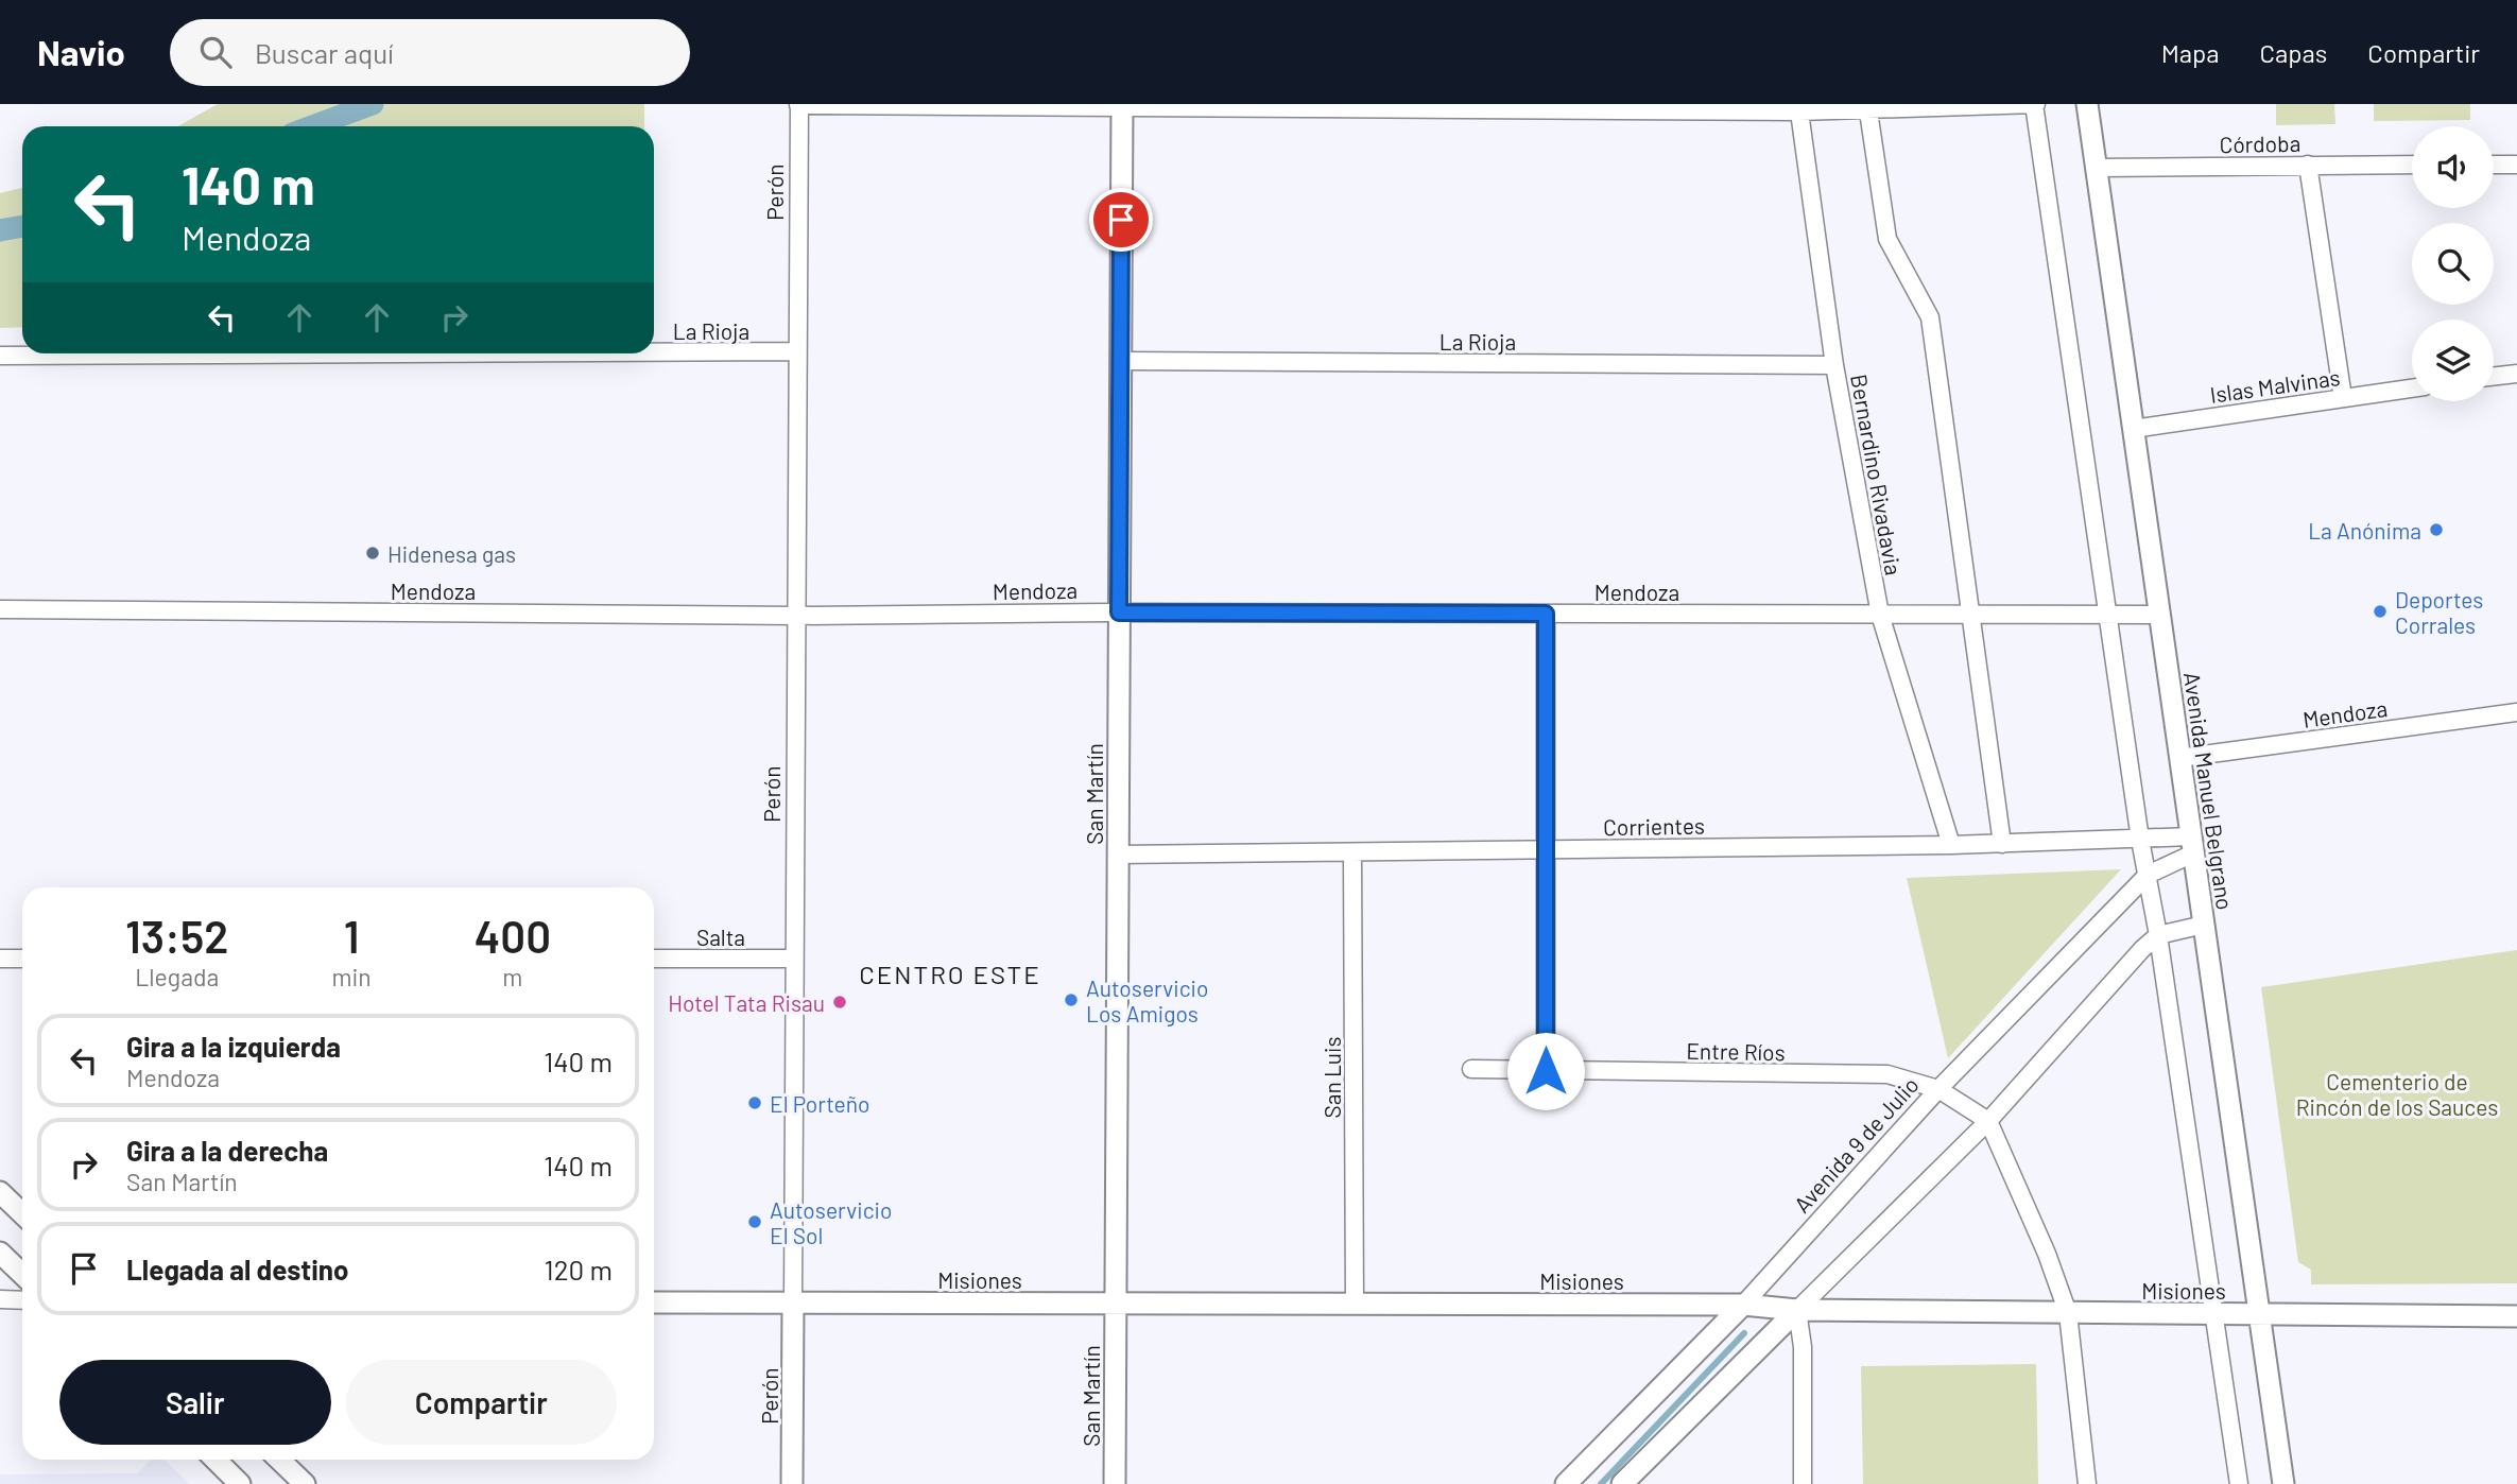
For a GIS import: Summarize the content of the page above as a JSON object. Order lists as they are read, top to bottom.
{
  "streets": {
    "street": [
      "Córdoba",
      "Perón",
      "La Rioja",
      "Islas Malvinas",
      "Bernardino Rivadavia",
      "Mendoza",
      "Avenida Manuel Belgrano",
      "San Martín",
      "Corrientes",
      "Salta",
      "Entre Ríos",
      "San Luis",
      "Avenida 9 de Julio",
      "Misiones"
    ]
  },
  "crossings": [
    ["Córdoba", "Avenida Manuel Belgrano"],
    ["Perón", "La Rioja"],
    ["Perón", "Mendoza"],
    ["Perón", "Salta"],
    ["Perón", "Misiones"],
    ["La Rioja", "Bernardino Rivadavia"],
    ["La Rioja", "San Martín"],
    ["Islas Malvinas", "Avenida Manuel Belgrano"],
    ["Bernardino Rivadavia", "Mendoza"],
    ["Bernardino Rivadavia", "Corrientes"],
    ["Mendoza", "Avenida Manuel Belgrano"],
    ["Mendoza", "San Martín"],
    ["Avenida Manuel Belgrano", "Corrientes"],
    ["Avenida Manuel Belgrano", "Avenida 9 de Julio"],
    ["Avenida Manuel Belgrano", "Misiones"],
    ["San Martín", "Corrientes"],
    ["San Martín", "Misiones"],
    ["Corrientes", "San Luis"],
    ["Corrientes", "Avenida 9 de Julio"],
    ["Entre Ríos", "Avenida 9 de Julio"],
    ["San Luis", "Misiones"],
    ["Avenida 9 de Julio", "Misiones"]
  ],
  "districts": ["CENTRO ESTE"],
  "parks": ["Cementerio de Rincón de los Sauces"],
  "places": [
    "La Anónima",
    "Hidenesa gas",
    "Deportes Corrales",
    "Autoservicio Los Amigos",
    "Hotel Tata Risau",
    "El Porteño",
    "Autoservicio El Sol"
  ],
  "page": {
    "header": "Navio",
    "search": "Buscar aquí",
    "nav": ["Mapa", "Capas", "Compartir"],
    "turn": ["140 m", "Mendoza"],
    "eta": [
      "13:52",
      "Llegada",
      "1",
      "min",
      "400",
      "m"
    ],
    "list": [
      {
        "name": "Gira a la izquierda",
        "note": "Mendoza",
        "value": "140 m"
      },
      {
        "name": "Gira a la derecha",
        "note": "San Martín",
        "value": "140 m"
      },
      {
        "name": "Llegada al destino",
        "value": "120 m"
      }
    ],
    "buttons": ["Salir", "Compartir"]
  }
}
